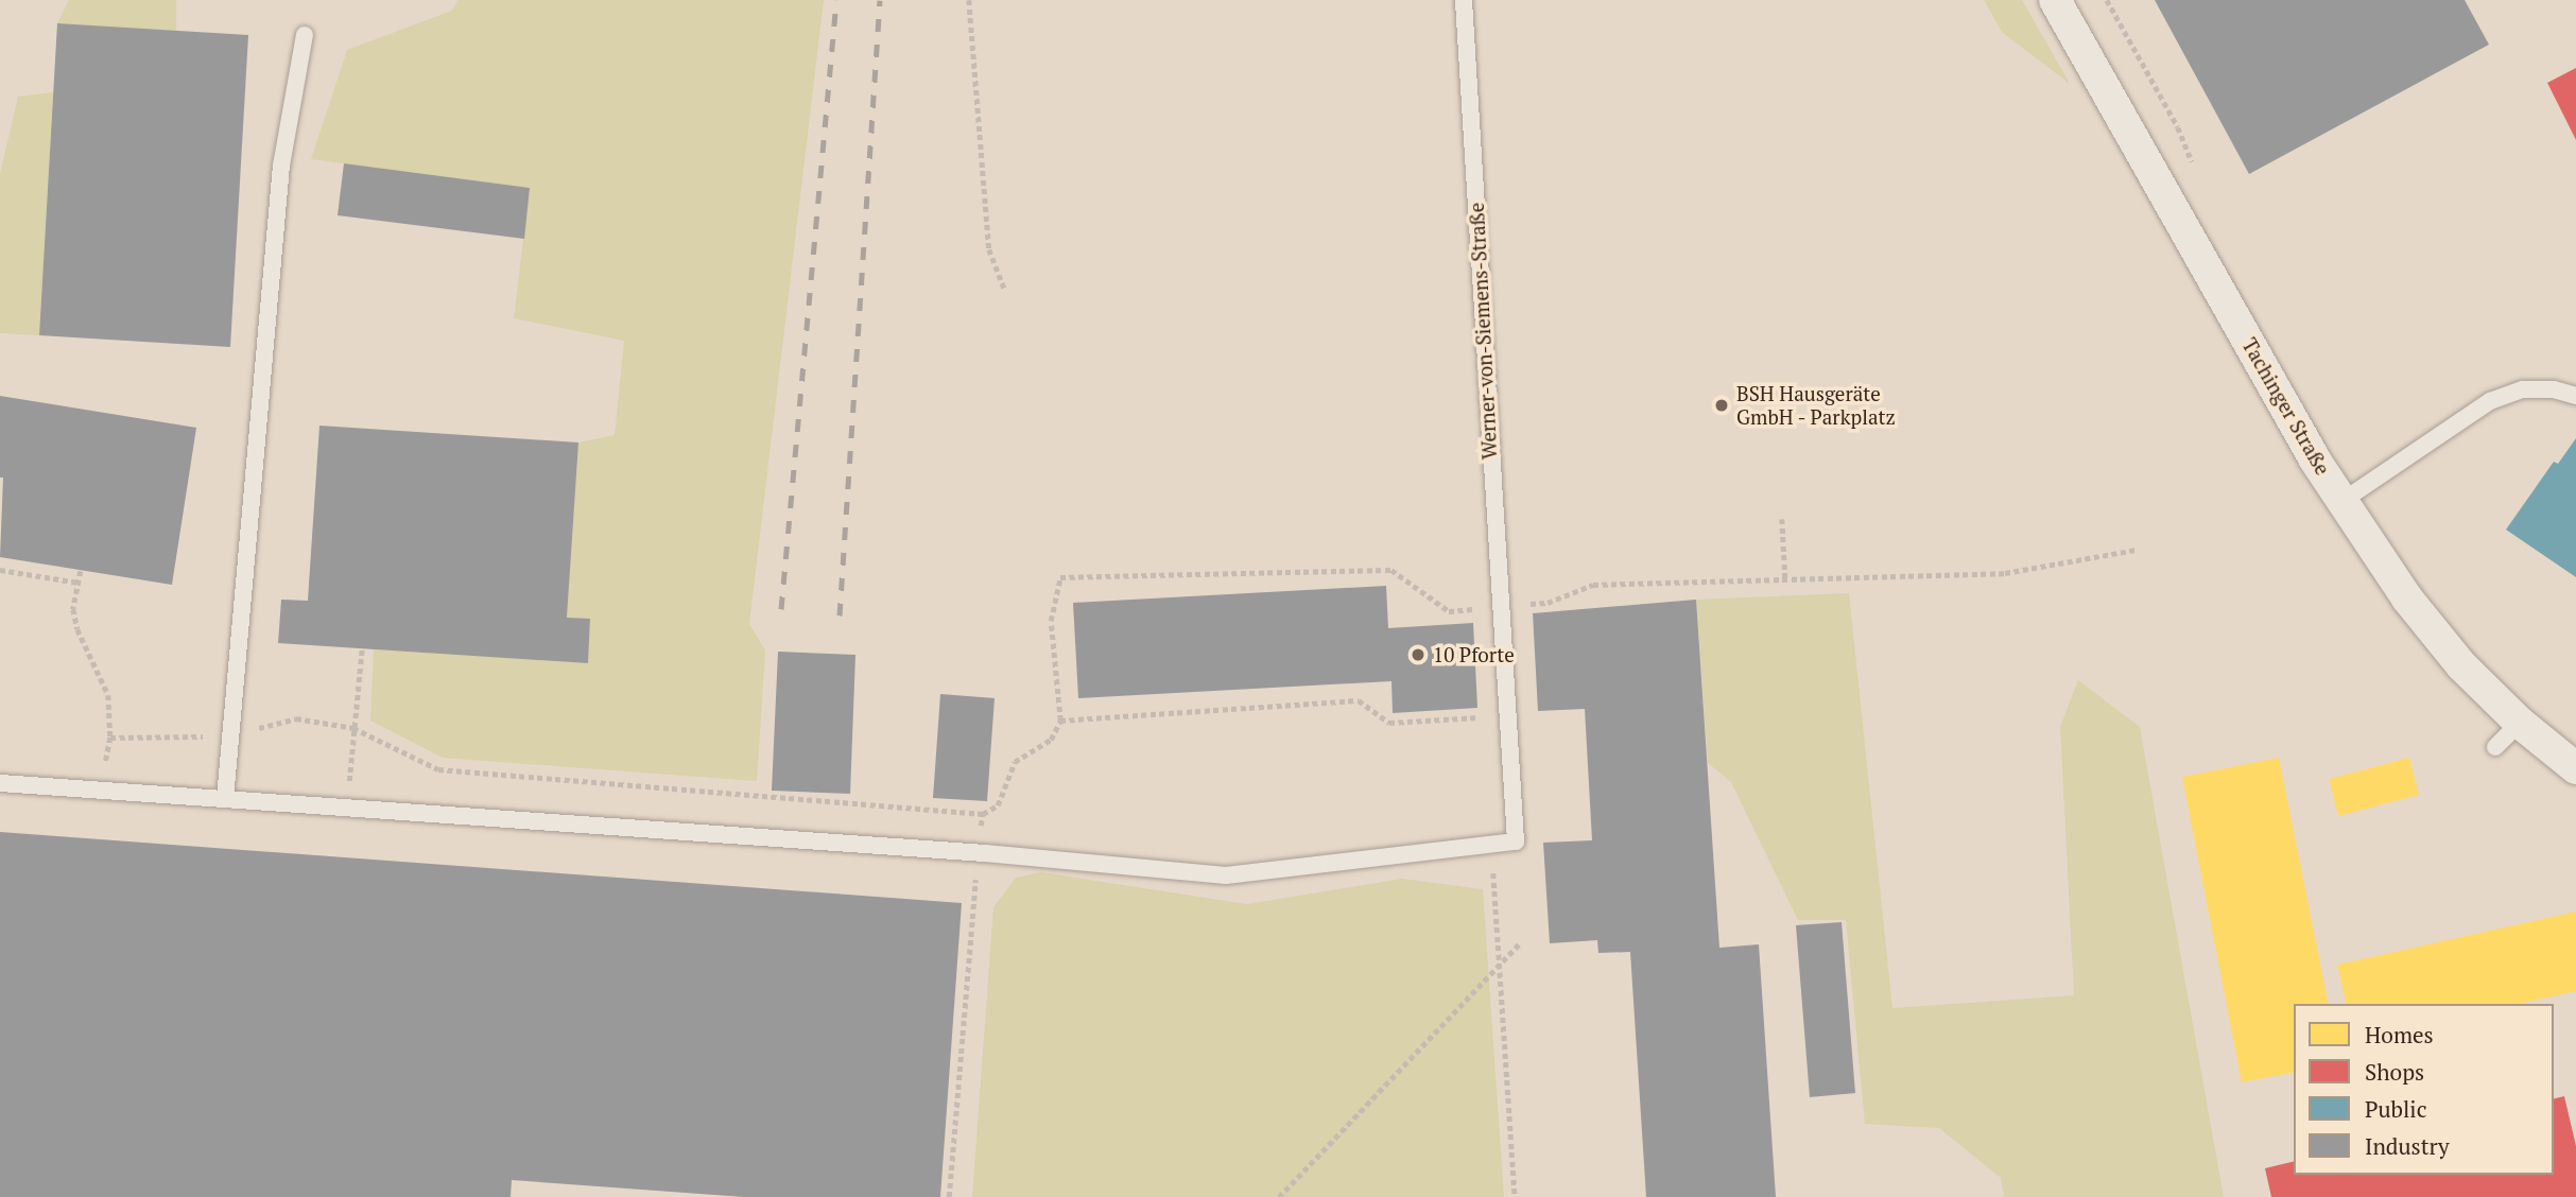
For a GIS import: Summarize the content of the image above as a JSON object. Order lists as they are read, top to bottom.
{
  "streets": {
    "street": ["Tachinger Straße"],
    "lane": ["Werner-von-Siemens-Straße"]
  },
  "places": ["BSH Hausgeräte GmbH - Parkplatz", "10 Pforte"],
  "legend": [
    "Homes",
    "Shops",
    "Public",
    "Industry"
  ]
}
